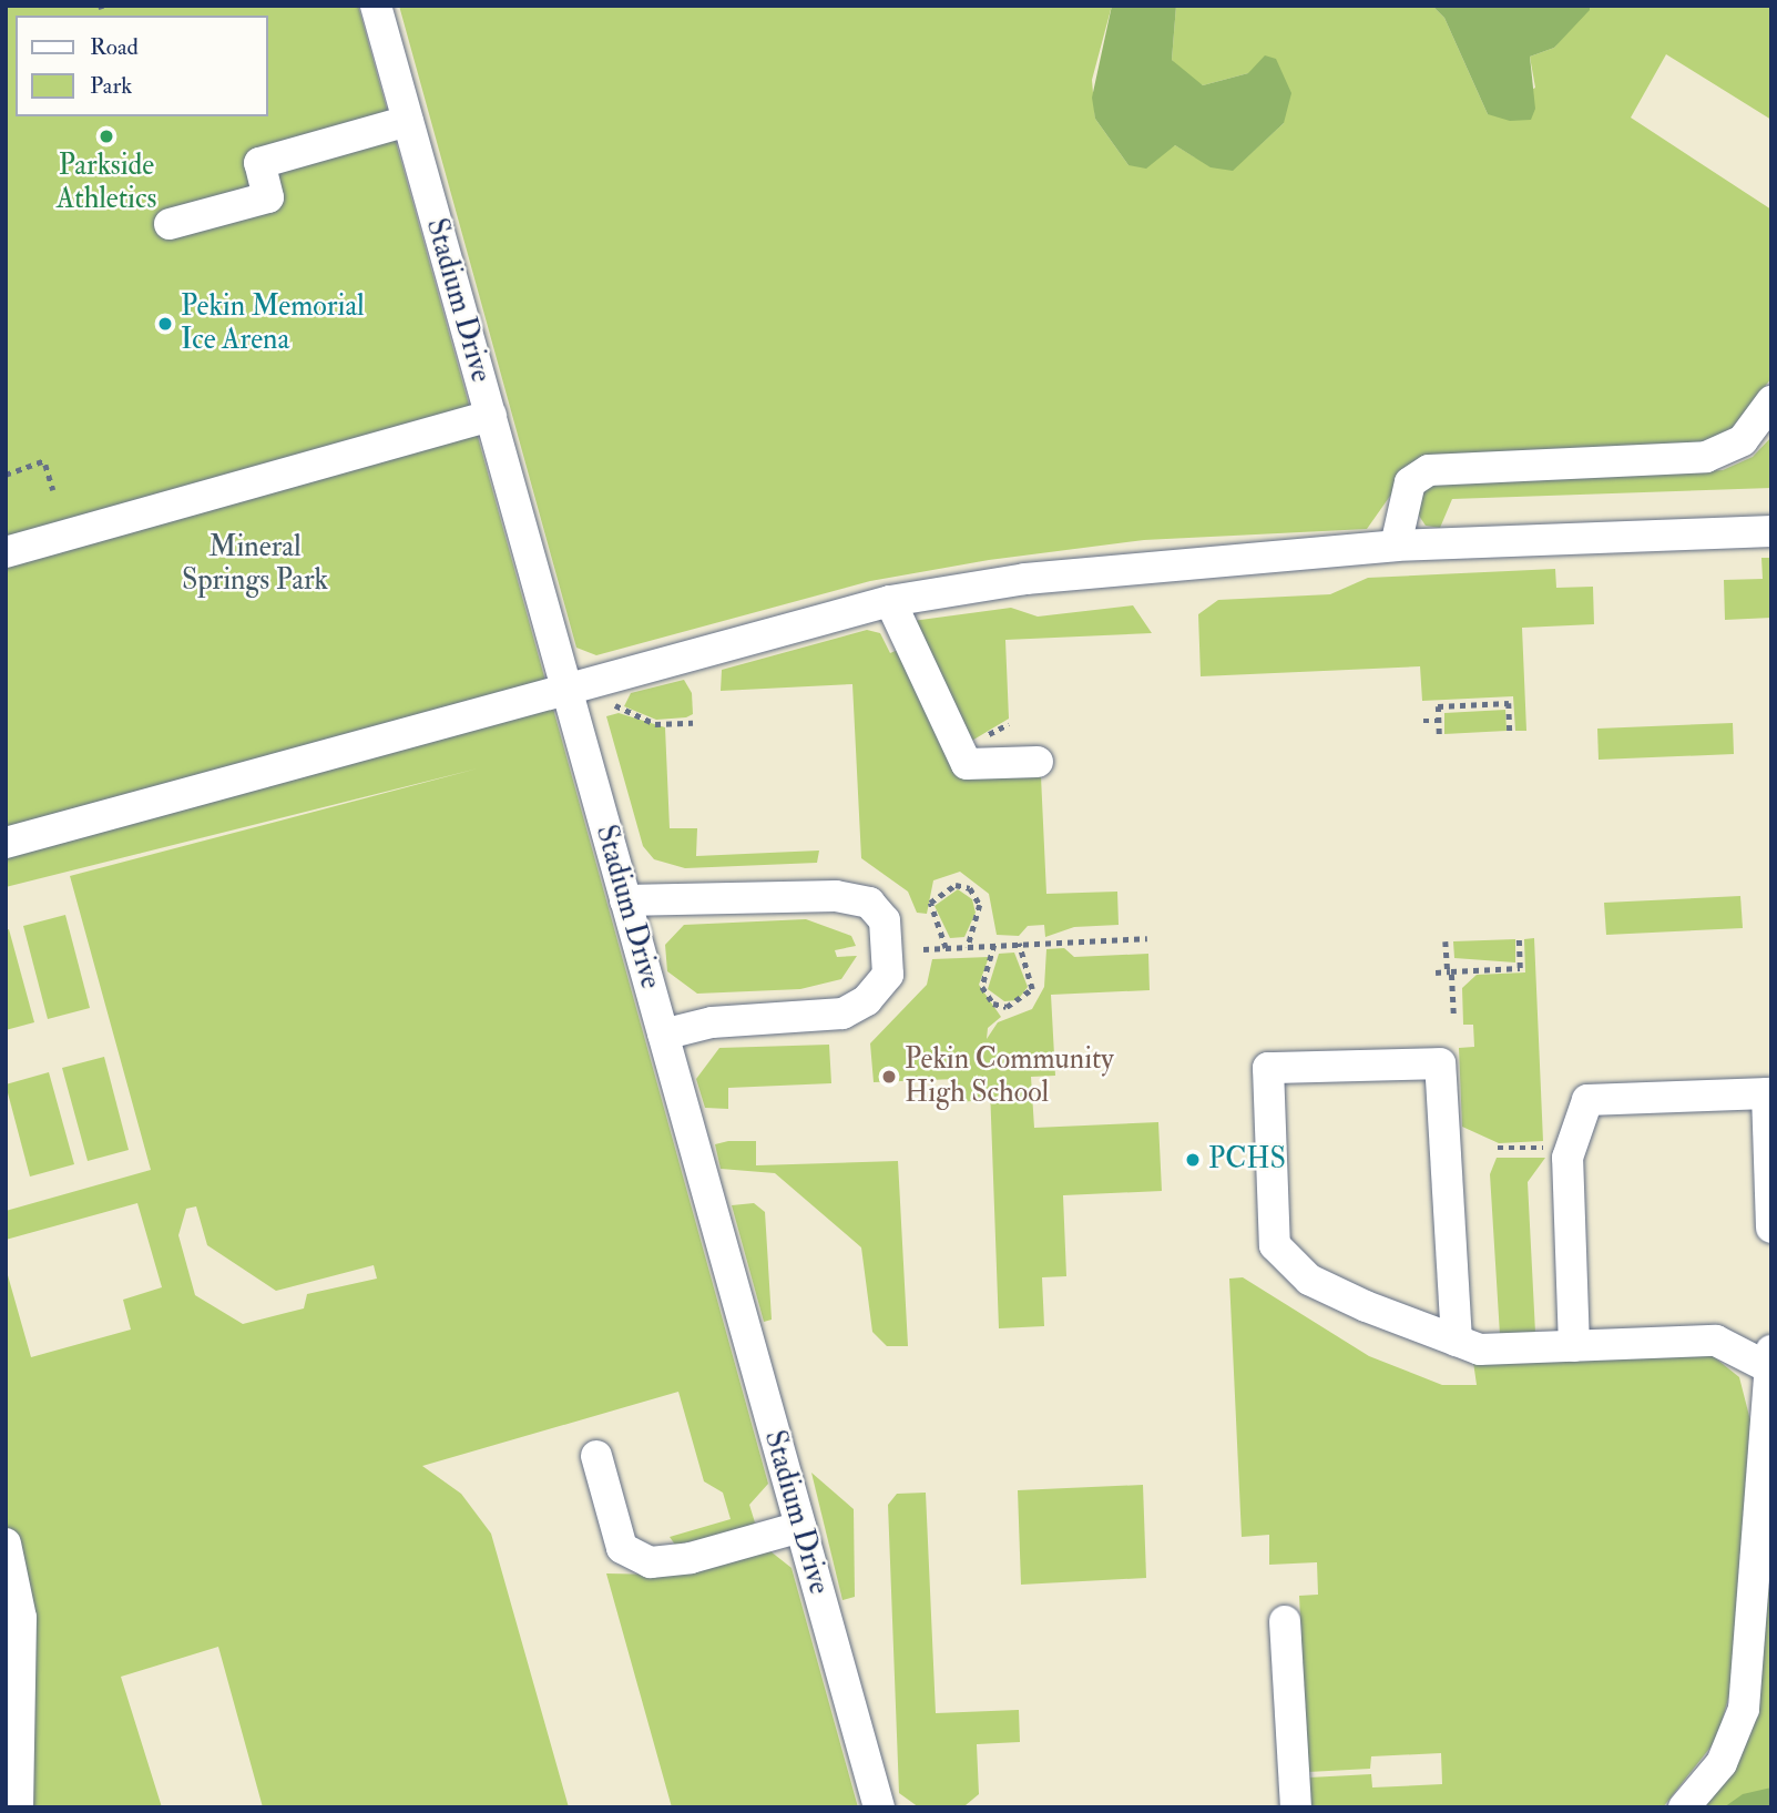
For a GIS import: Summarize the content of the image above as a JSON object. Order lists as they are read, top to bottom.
{
  "streets": {
    "street": ["Stadium Drive"]
  },
  "parks": ["Mineral Springs Park"],
  "places": [
    "Parkside Athletics",
    "Pekin Memorial Ice Arena",
    "Pekin Community High School",
    "PCHS"
  ],
  "legend": ["Road", "Park"]
}
